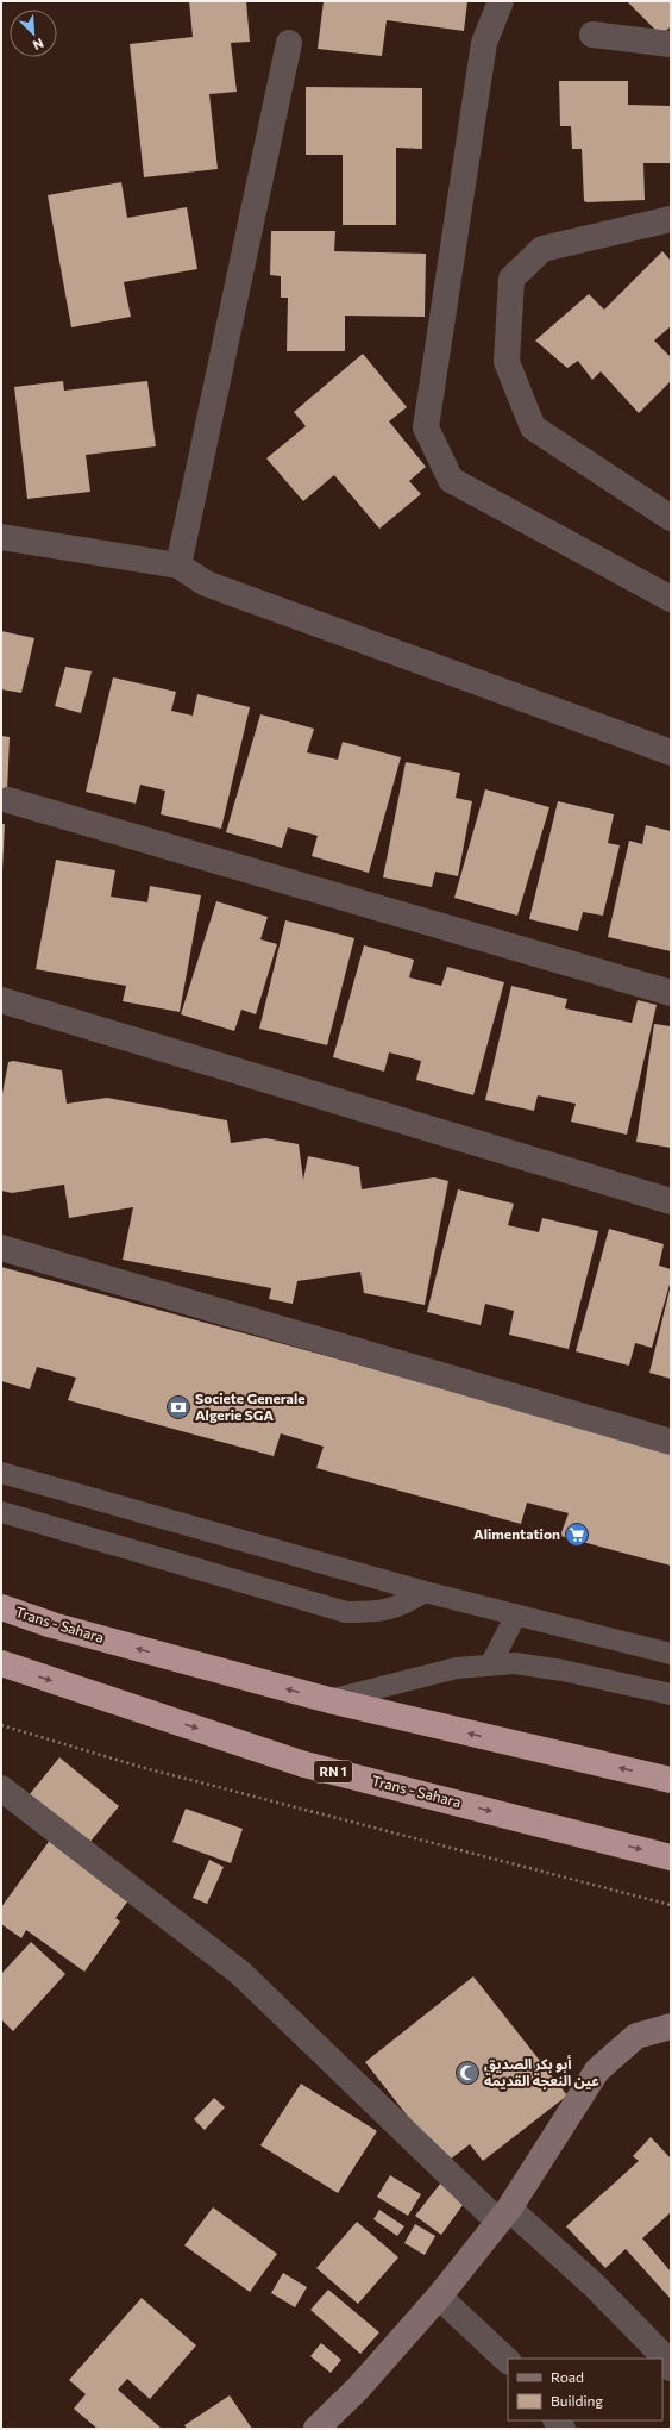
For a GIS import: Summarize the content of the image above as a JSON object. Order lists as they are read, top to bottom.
{
  "streets": {
    "highway": ["Trans - Sahara", "RN 1"]
  },
  "places": {
    "bank": ["Societe Generale Algerie SGA"],
    "supermarket": ["Alimentation"],
    "mosque": ["أبو بكر الصديق عين النعجة القديمة"]
  },
  "legend": ["Road", "Building"],
  "north": "bottom right"
}
